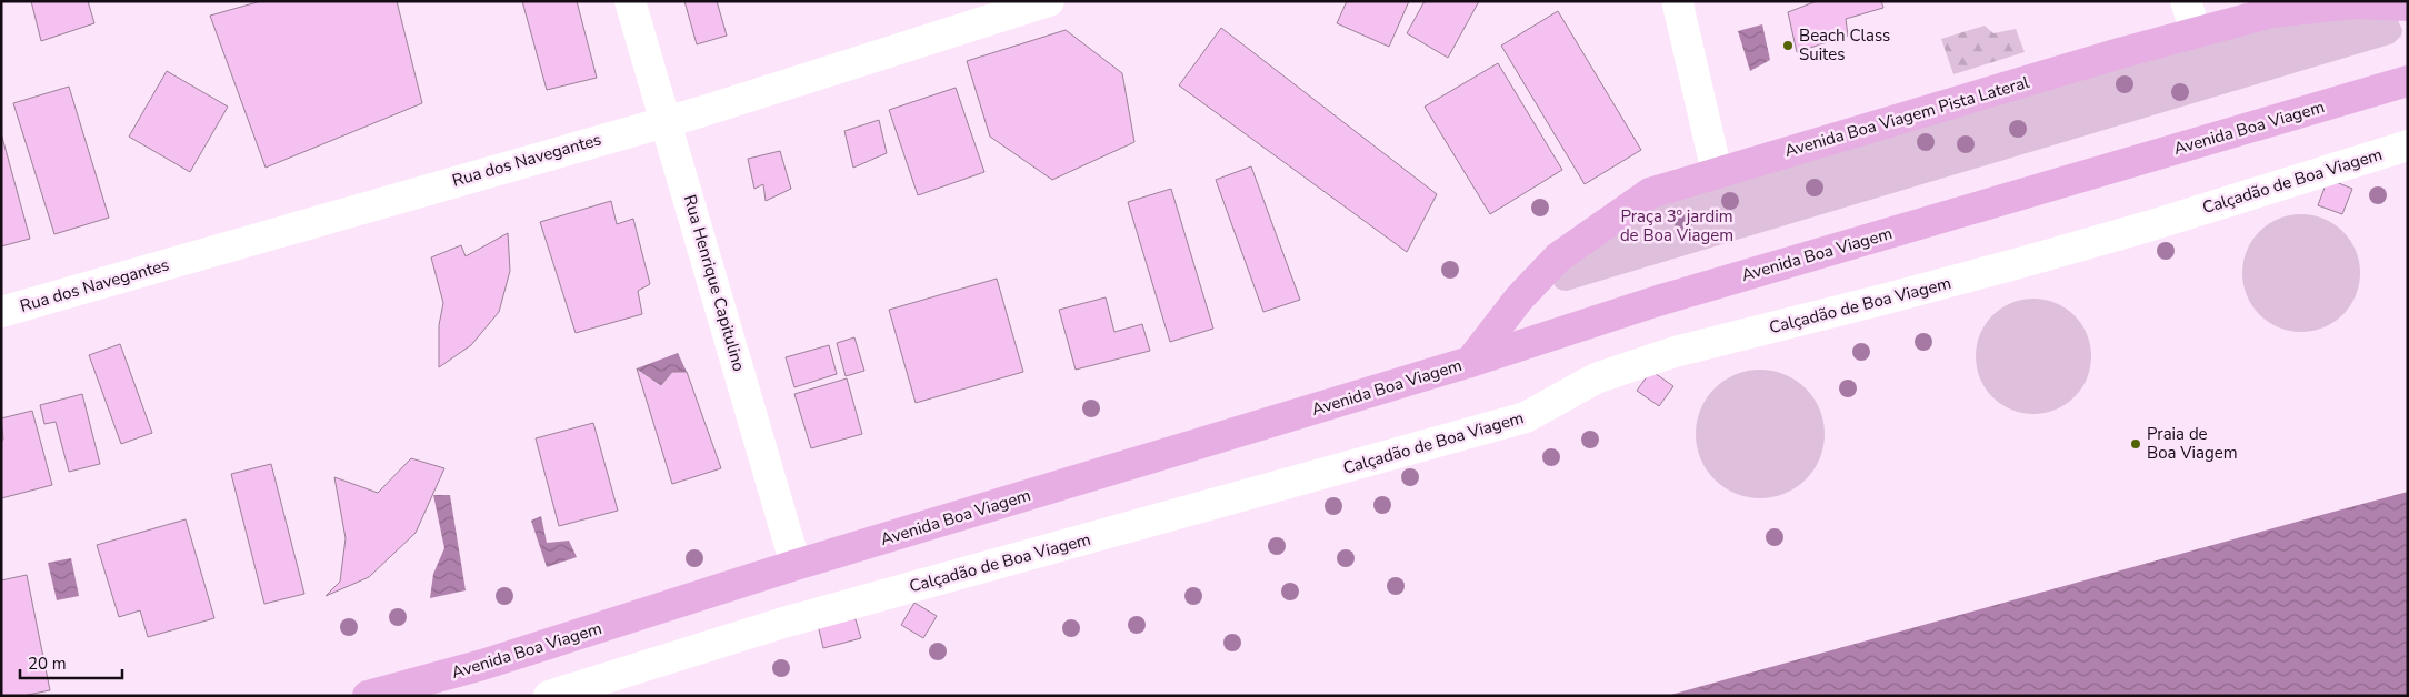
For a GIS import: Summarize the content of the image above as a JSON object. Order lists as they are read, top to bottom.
{
  "streets": {
    "main road": ["Avenida Boa Viagem Pista Lateral", "Avenida Boa Viagem"],
    "street": ["Rua dos Navegantes", "Calçadão de Boa Viagem", "Rua Henrique Capitulino"]
  },
  "crossings": [
    ["Avenida Boa Viagem Pista Lateral", "Avenida Boa Viagem"],
    ["Avenida Boa Viagem", "Rua Henrique Capitulino"],
    ["Rua dos Navegantes", "Rua Henrique Capitulino"]
  ],
  "parks": ["Praça 3º jardim de Boa Viagem"],
  "places": ["Beach Class Suites", "Praia de Boa Viagem"],
  "scale_bar": "20 m"
}
